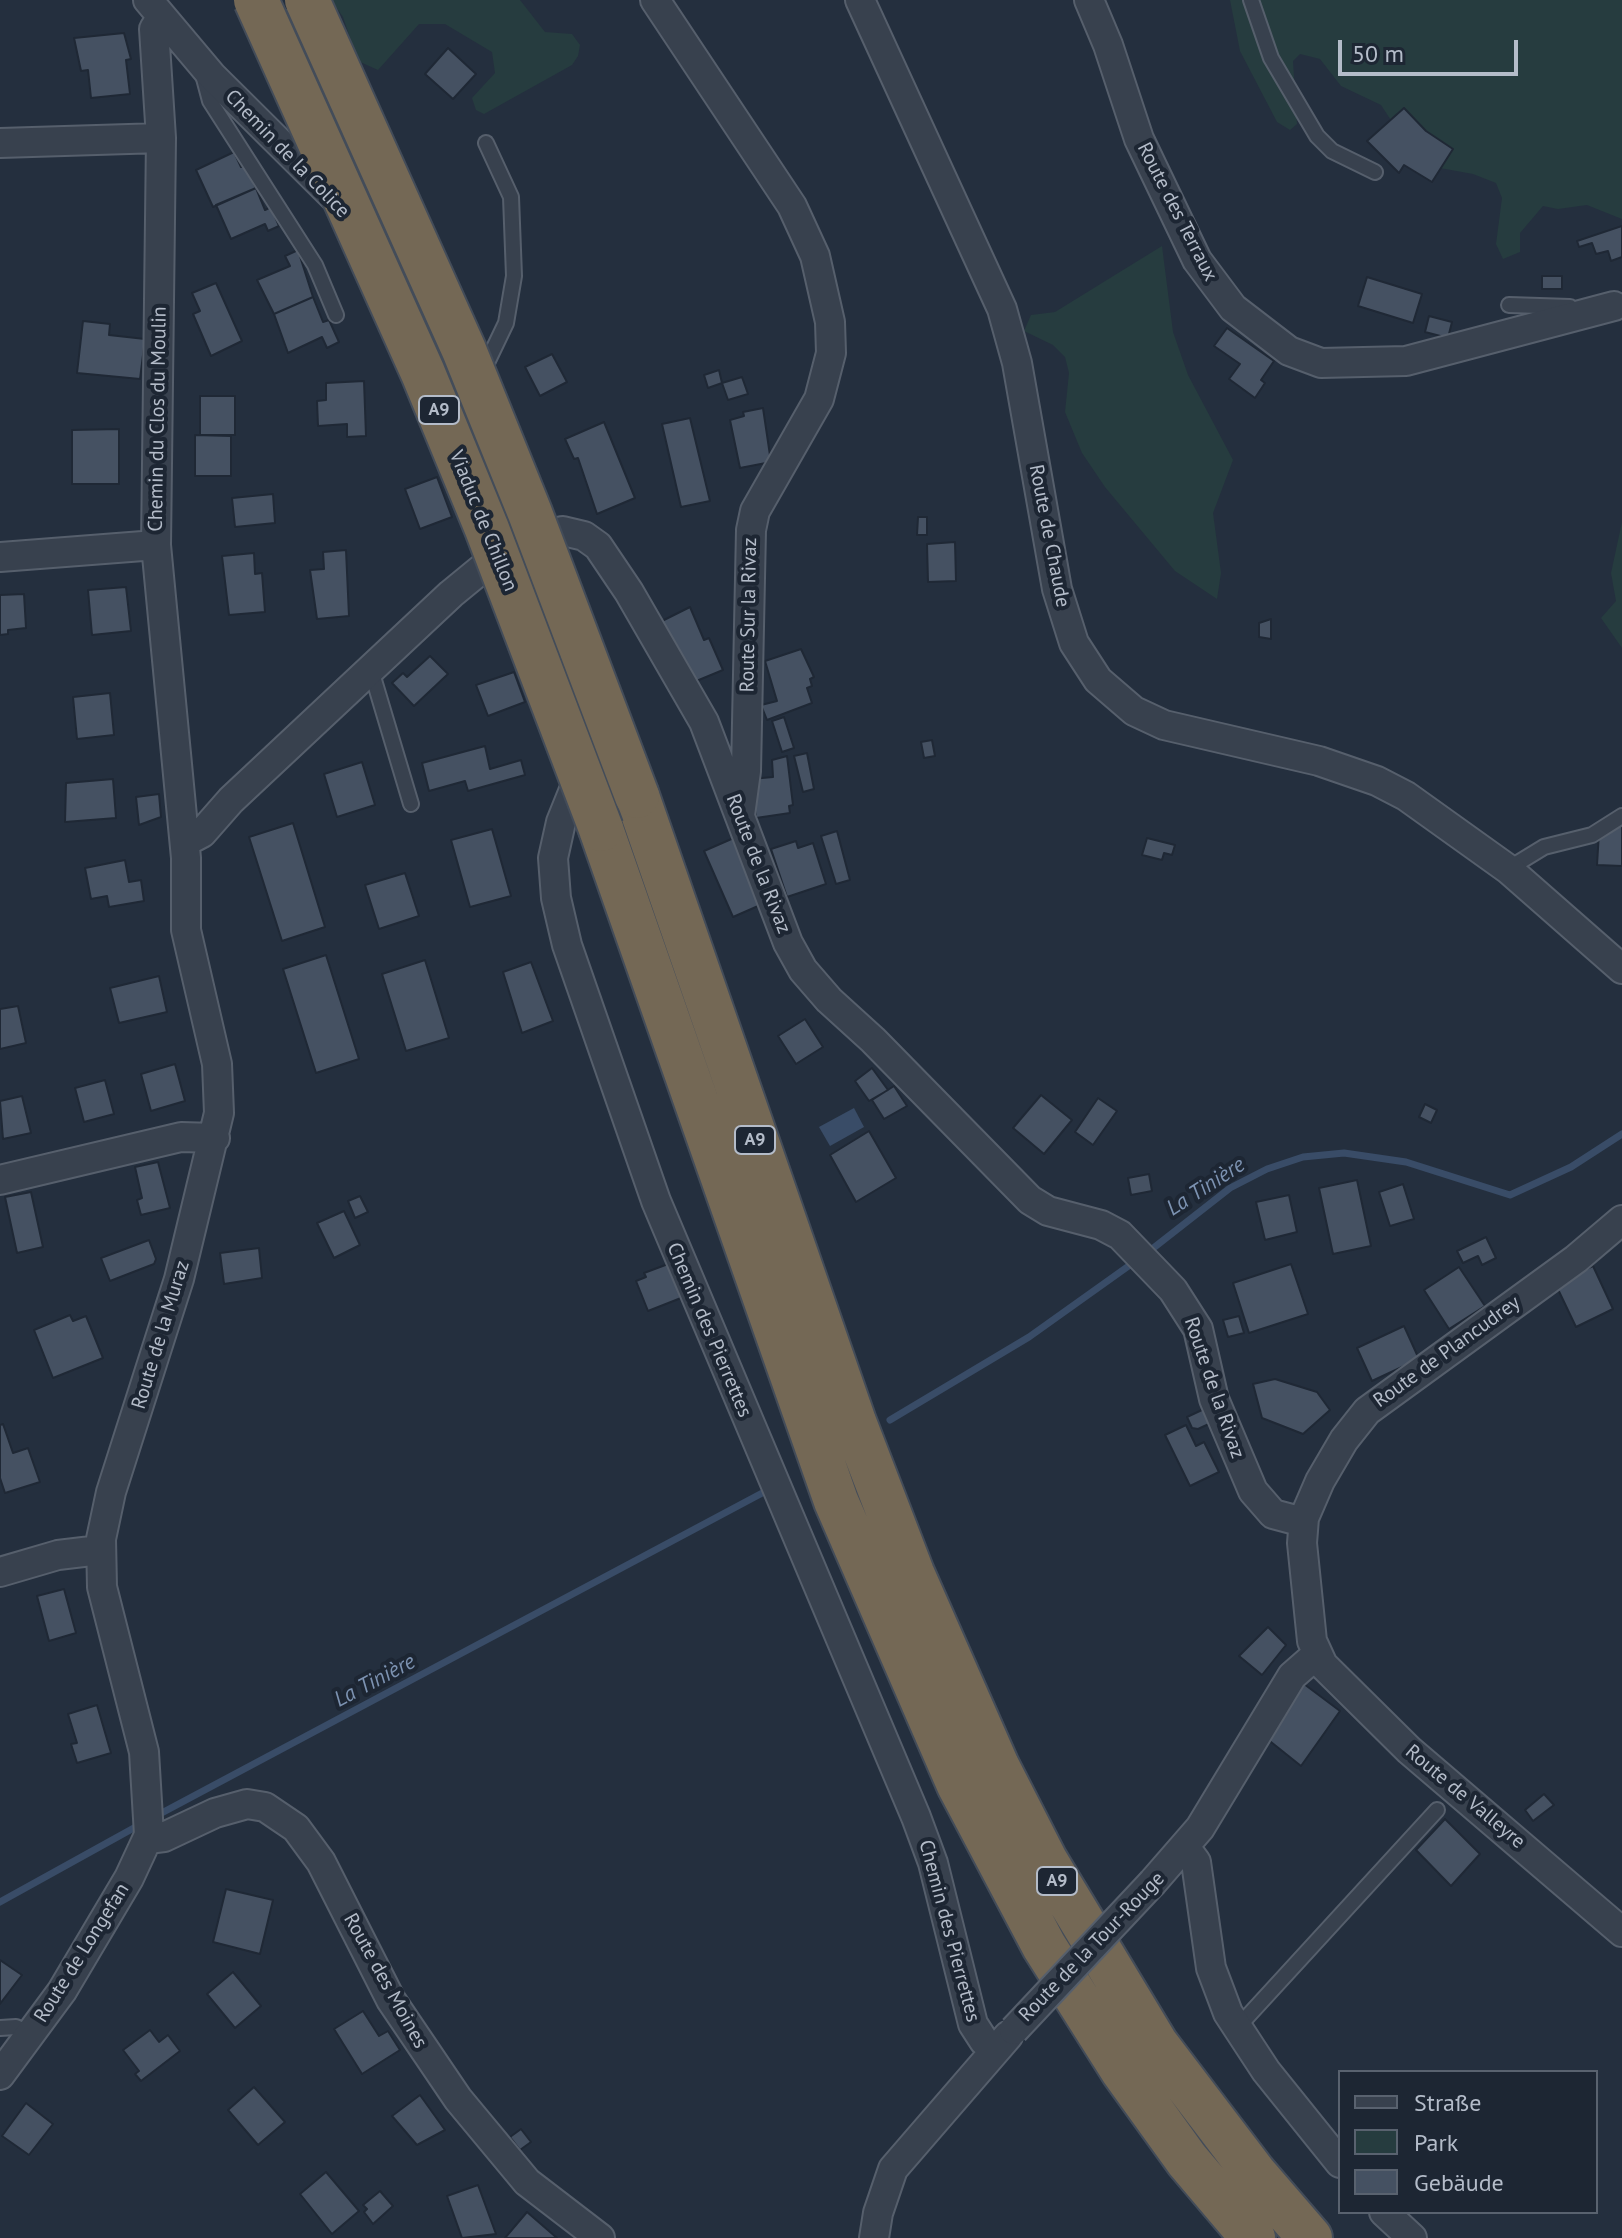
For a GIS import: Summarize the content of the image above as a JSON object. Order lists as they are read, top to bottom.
{
  "streets": {
    "highway": ["A9", "Viaduc de Chillon"],
    "street": [
      "Chemin de la Colice",
      "Route des Terraux",
      "Chemin du Clos du Moulin",
      "Route de Chaude",
      "Route Sur la Rivaz",
      "Route de la Rivaz",
      "Chemin des Pierrettes",
      "Route de la Muraz",
      "Route de Plancudrey",
      "Route de Valleyre",
      "Route de la Tour-Rouge",
      "Route de Longefan",
      "Route des Moines"
    ]
  },
  "crossings": [
    ["Chemin de la Colice", "Chemin du Clos du Moulin"],
    ["Chemin de la Colice", "Route de la Rivaz"],
    ["Chemin de la Colice", "Chemin des Pierrettes"],
    ["Chemin du Clos du Moulin", "Route de la Rivaz"],
    ["Chemin du Clos du Moulin", "Route de la Muraz"],
    ["Route Sur la Rivaz", "Route de la Rivaz"],
    ["Route de la Rivaz", "Chemin des Pierrettes"],
    ["Route de la Rivaz", "Route de la Muraz"],
    ["Route de la Rivaz", "Route de Plancudrey"],
    ["Chemin des Pierrettes", "Route de la Tour-Rouge"],
    ["Route de la Muraz", "Route de Longefan"],
    ["Route de la Muraz", "Route des Moines"],
    ["Route de Plancudrey", "Route de Valleyre"],
    ["Route de Plancudrey", "Route de la Tour-Rouge"],
    ["Route de Valleyre", "Route de la Tour-Rouge"],
    ["Route de Longefan", "Route des Moines"]
  ],
  "water": ["La Tinière"],
  "legend": ["Straße", "Park", "Gebäude"],
  "scale_bar": "50 m"
}
